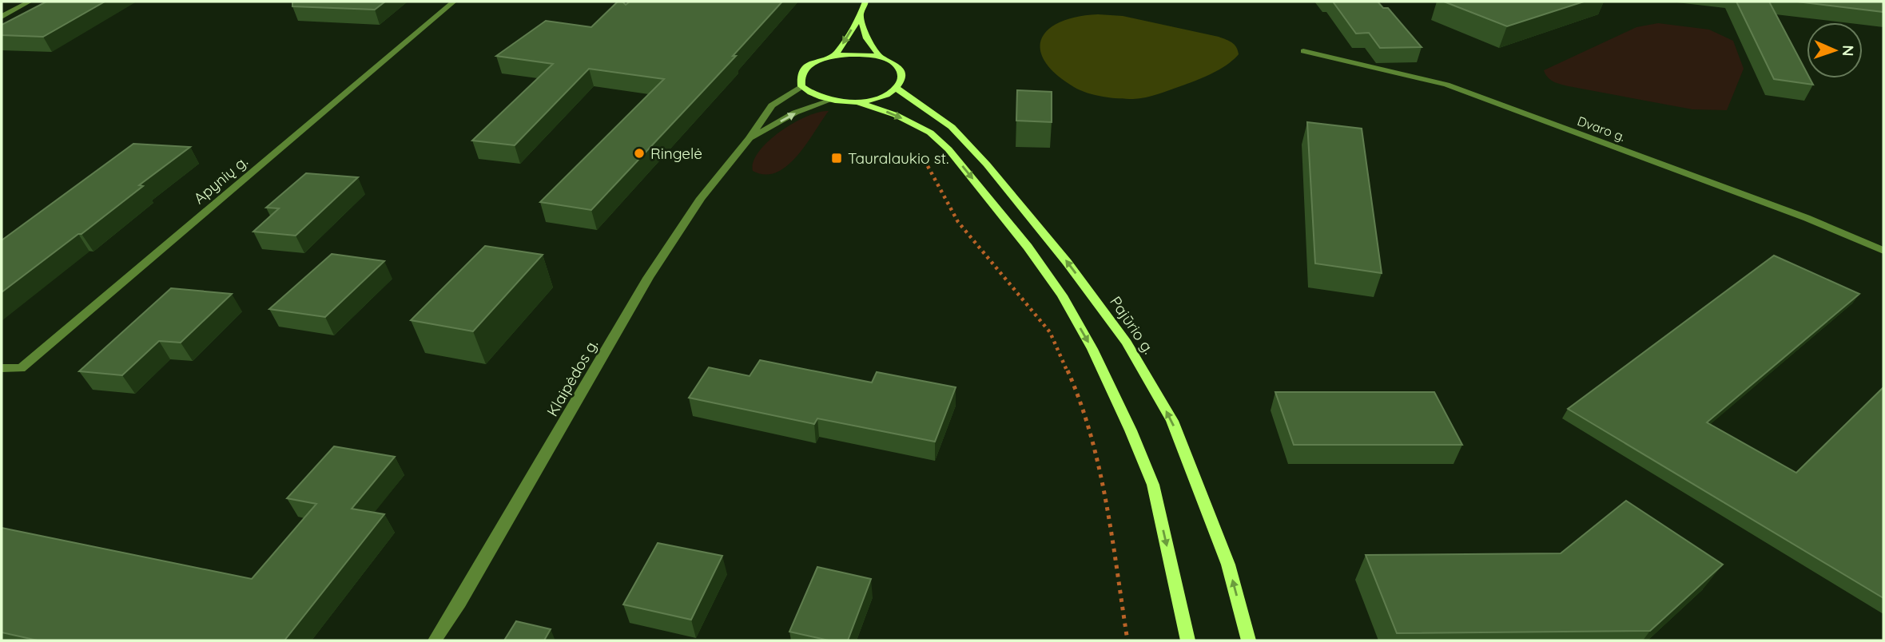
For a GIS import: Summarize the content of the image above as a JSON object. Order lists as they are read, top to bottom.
{
  "streets": {
    "main road": ["Pajūrio g."],
    "street": ["Dvaro g.", "Apynių g.", "Klaipėdos g."]
  },
  "places": {
    "other": ["Ringelė"],
    "transit": ["Tauralaukio st."]
  },
  "north": "right"
}
